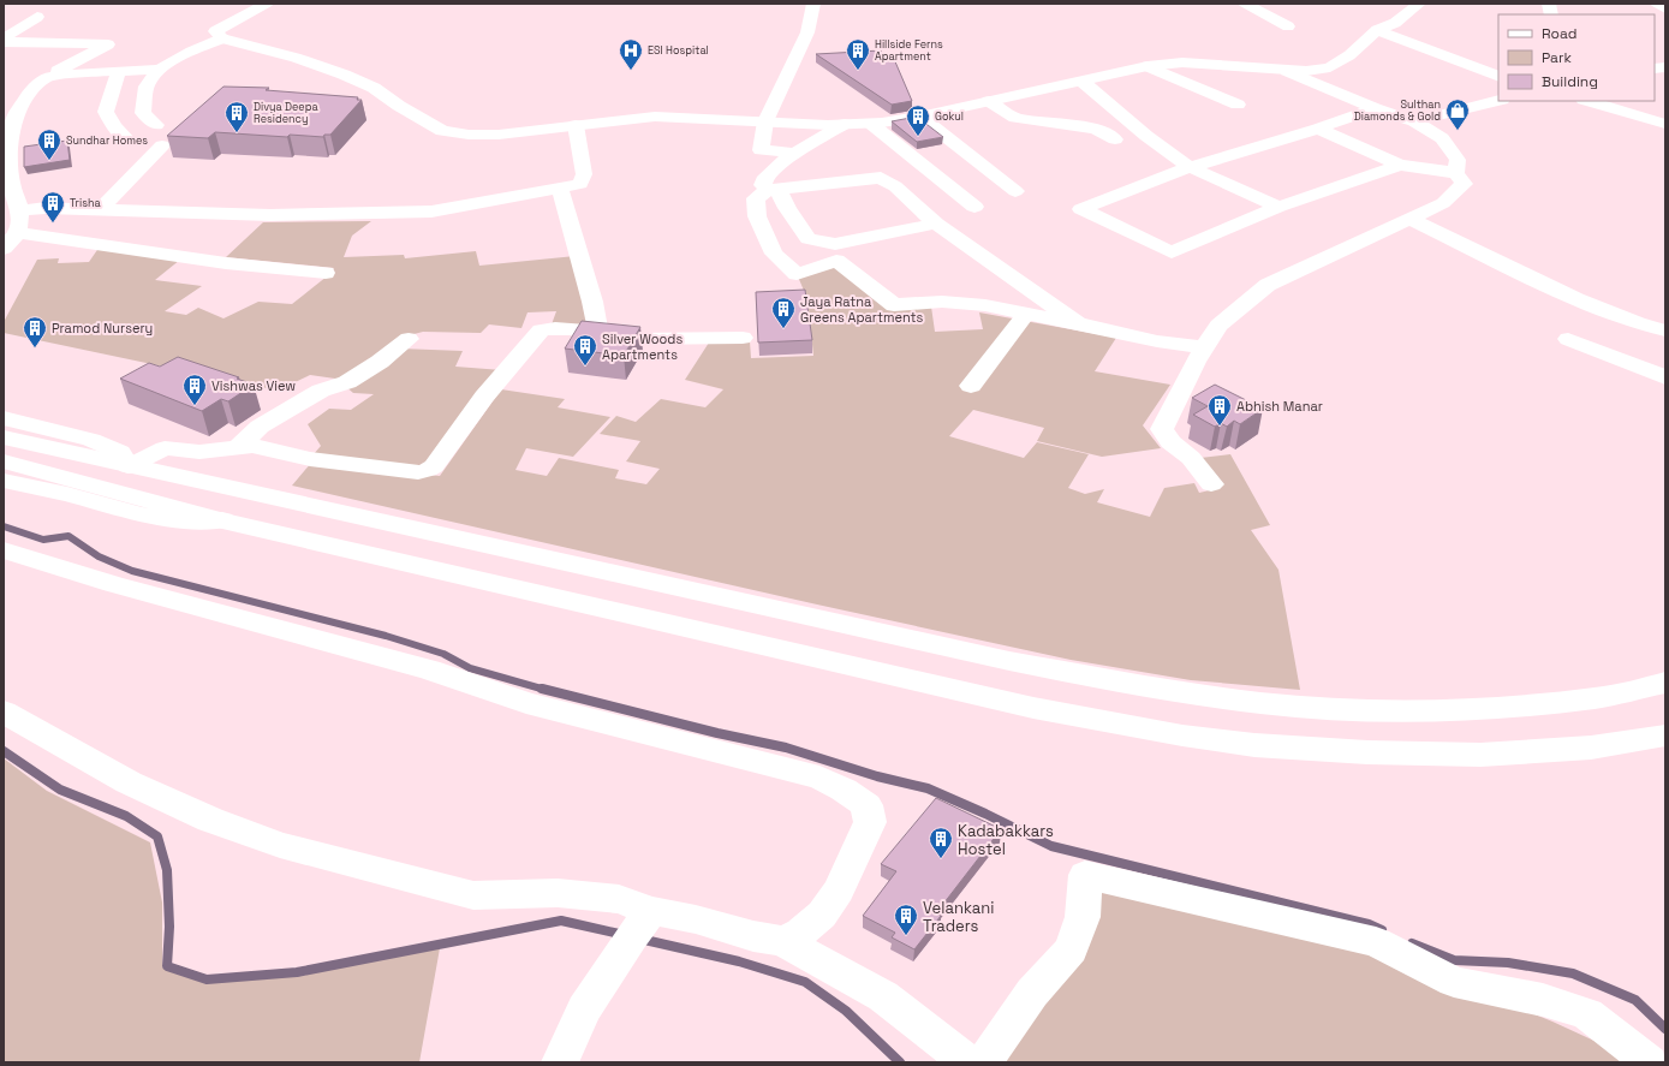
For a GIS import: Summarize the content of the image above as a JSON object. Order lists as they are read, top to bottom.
{
  "places": {
    "hospital": ["ESI Hospital"],
    "building": [
      "Hillside Ferns Apartment",
      "Divya Deepa Residency",
      "Gokul",
      "Sundhar Homes",
      "Trisha",
      "Jaya Ratna Greens Apartments",
      "Pramod Nursery",
      "Silver Woods Apartments",
      "Vishwas View",
      "Abhish Manar",
      "Kadabakkars Hostel",
      "Velankani Traders"
    ],
    "shop": ["Sulthan Diamonds & Gold"]
  },
  "legend": ["Road", "Park", "Building"]
}
